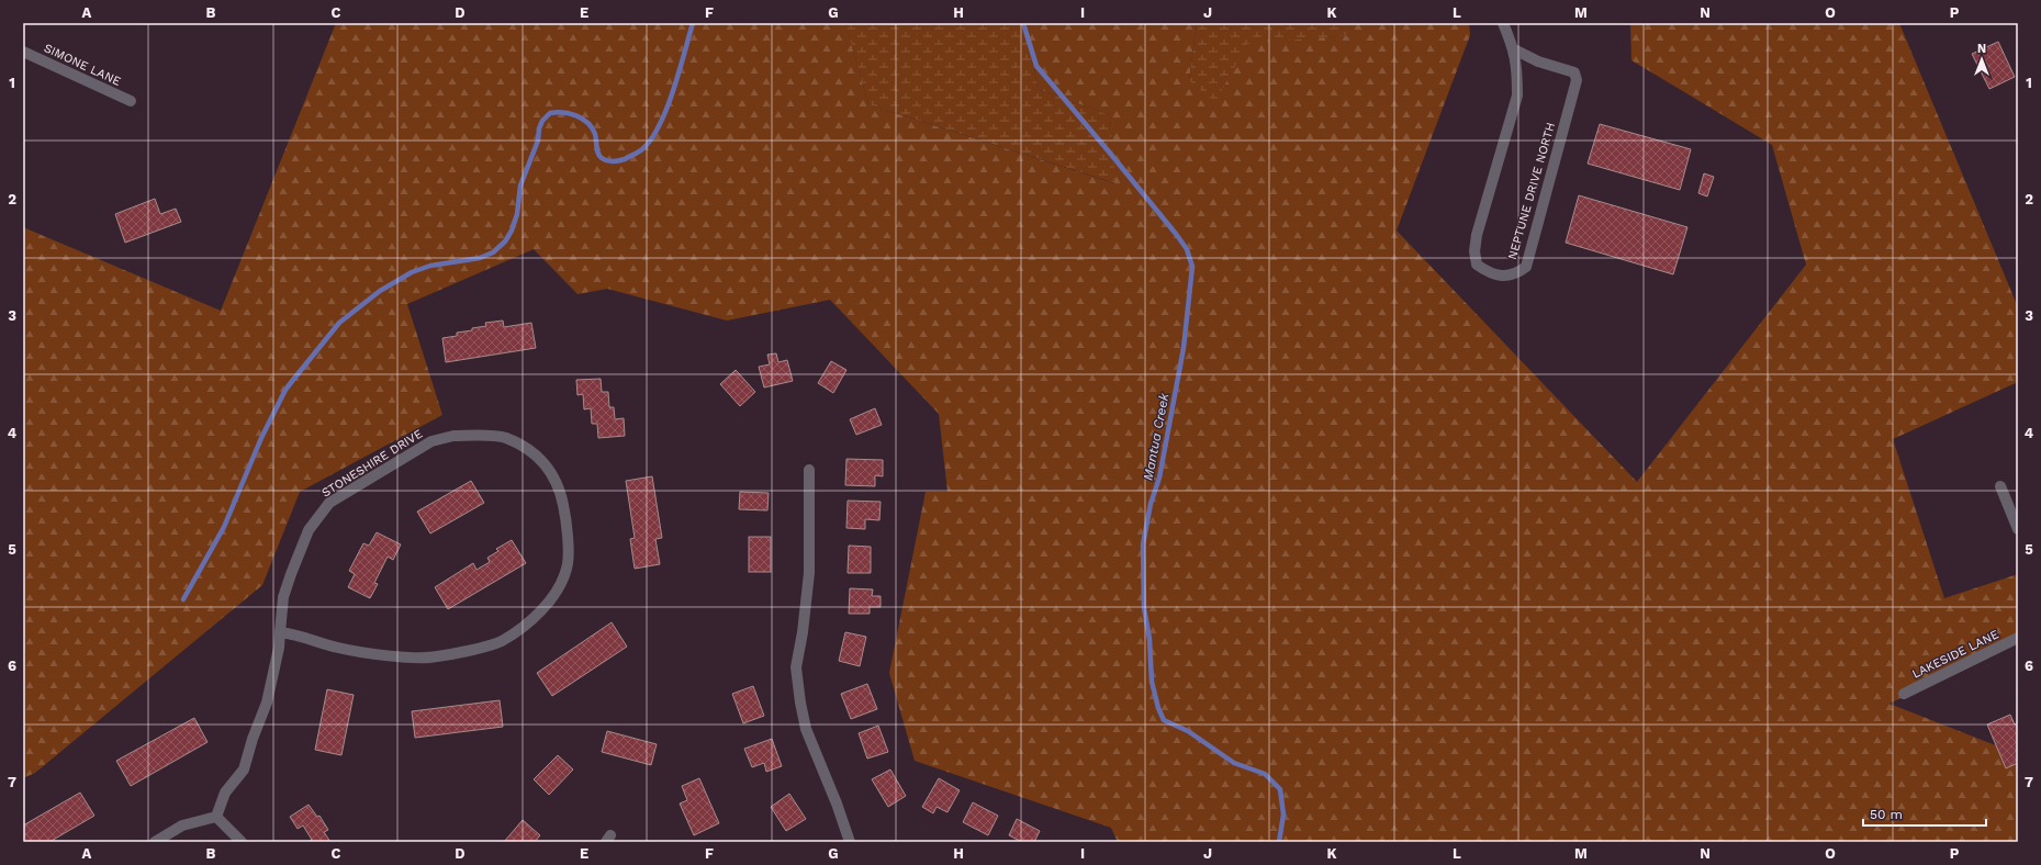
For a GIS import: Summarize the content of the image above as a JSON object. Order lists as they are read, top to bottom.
{
  "streets": {
    "street": [
      "SIMONE LANE",
      "NEPTUNE DRIVE NORTH",
      "STONESHIRE DRIVE",
      "LAKESIDE LANE"
    ]
  },
  "water": ["Mantua Creek"],
  "scale_bar": "50 m",
  "north": "top",
  "grid": {
    "columns": [
      "A",
      "B",
      "C",
      "D",
      "E",
      "F",
      "G",
      "H",
      "I",
      "J",
      "K",
      "L",
      "M",
      "N",
      "O",
      "P"
    ],
    "rows": [
      "1",
      "2",
      "3",
      "4",
      "5",
      "6",
      "7"
    ]
  }
}
